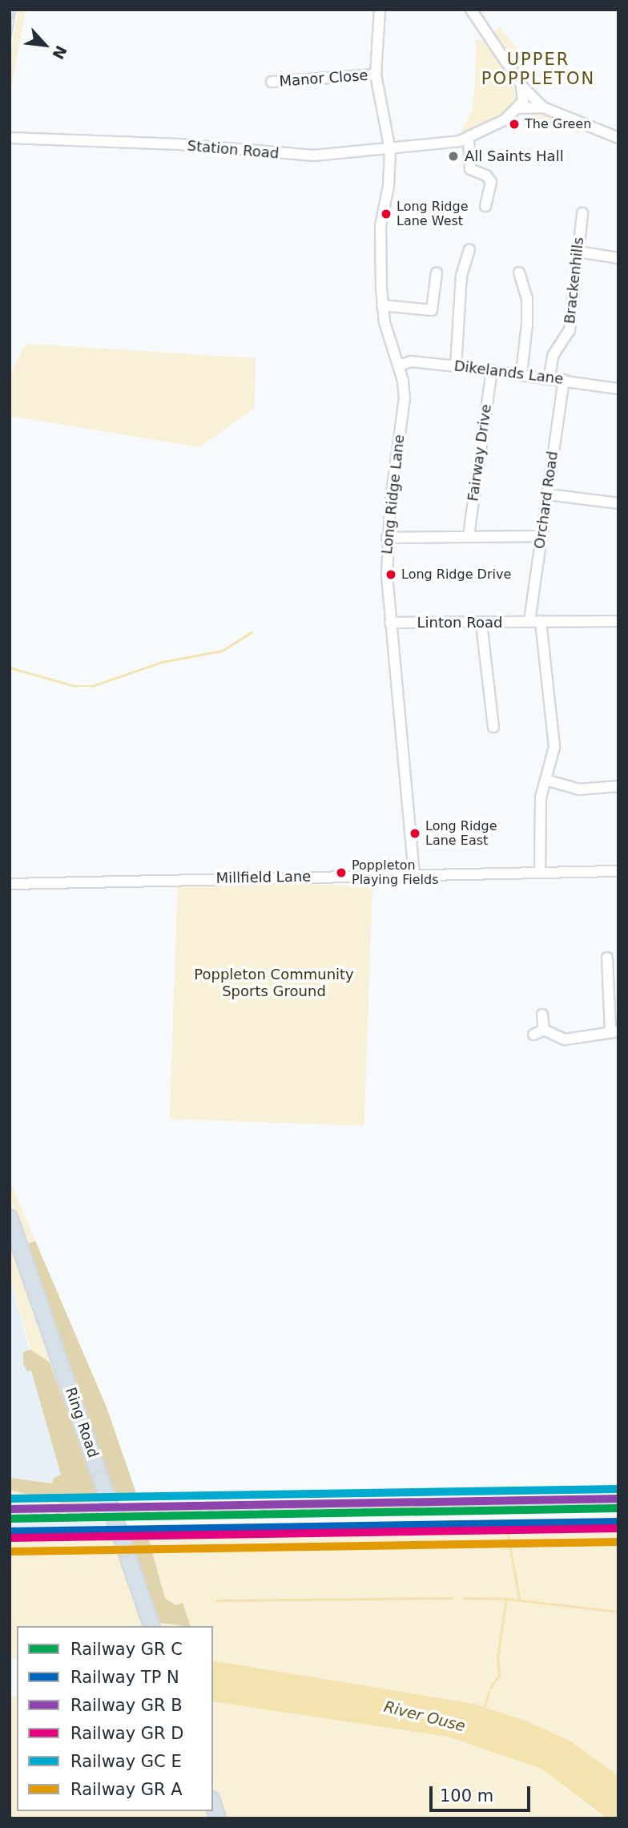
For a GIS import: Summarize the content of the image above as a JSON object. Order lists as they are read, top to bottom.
{
  "streets": {
    "highway": ["Ring Road"],
    "street": [
      "Manor Close",
      "Station Road",
      "Brackenhills",
      "Dikelands Lane",
      "Fairway Drive",
      "Long Ridge Lane",
      "Orchard Road",
      "Linton Road",
      "Millfield Lane"
    ]
  },
  "crossings": [
    ["Manor Close", "Long Ridge Lane"],
    ["Station Road", "Long Ridge Lane"],
    ["Brackenhills", "Dikelands Lane"],
    ["Dikelands Lane", "Fairway Drive"],
    ["Dikelands Lane", "Long Ridge Lane"],
    ["Dikelands Lane", "Orchard Road"],
    ["Long Ridge Lane", "Linton Road"],
    ["Long Ridge Lane", "Millfield Lane"],
    ["Orchard Road", "Linton Road"]
  ],
  "districts": ["UPPER POPPLETON"],
  "water": ["River Ouse"],
  "parks": ["Poppleton Community Sports Ground"],
  "places": [
    "The Green",
    "All Saints Hall",
    "Long Ridge Lane West",
    "Long Ridge Drive",
    "Long Ridge Lane East",
    "Poppleton Playing Fields"
  ],
  "legend": [
    "Railway GR C",
    "Railway TP N",
    "Railway GR B",
    "Railway GR D",
    "Railway GC E",
    "Railway GR A"
  ],
  "scale_bar": "100 m",
  "north": "bottom right"
}
